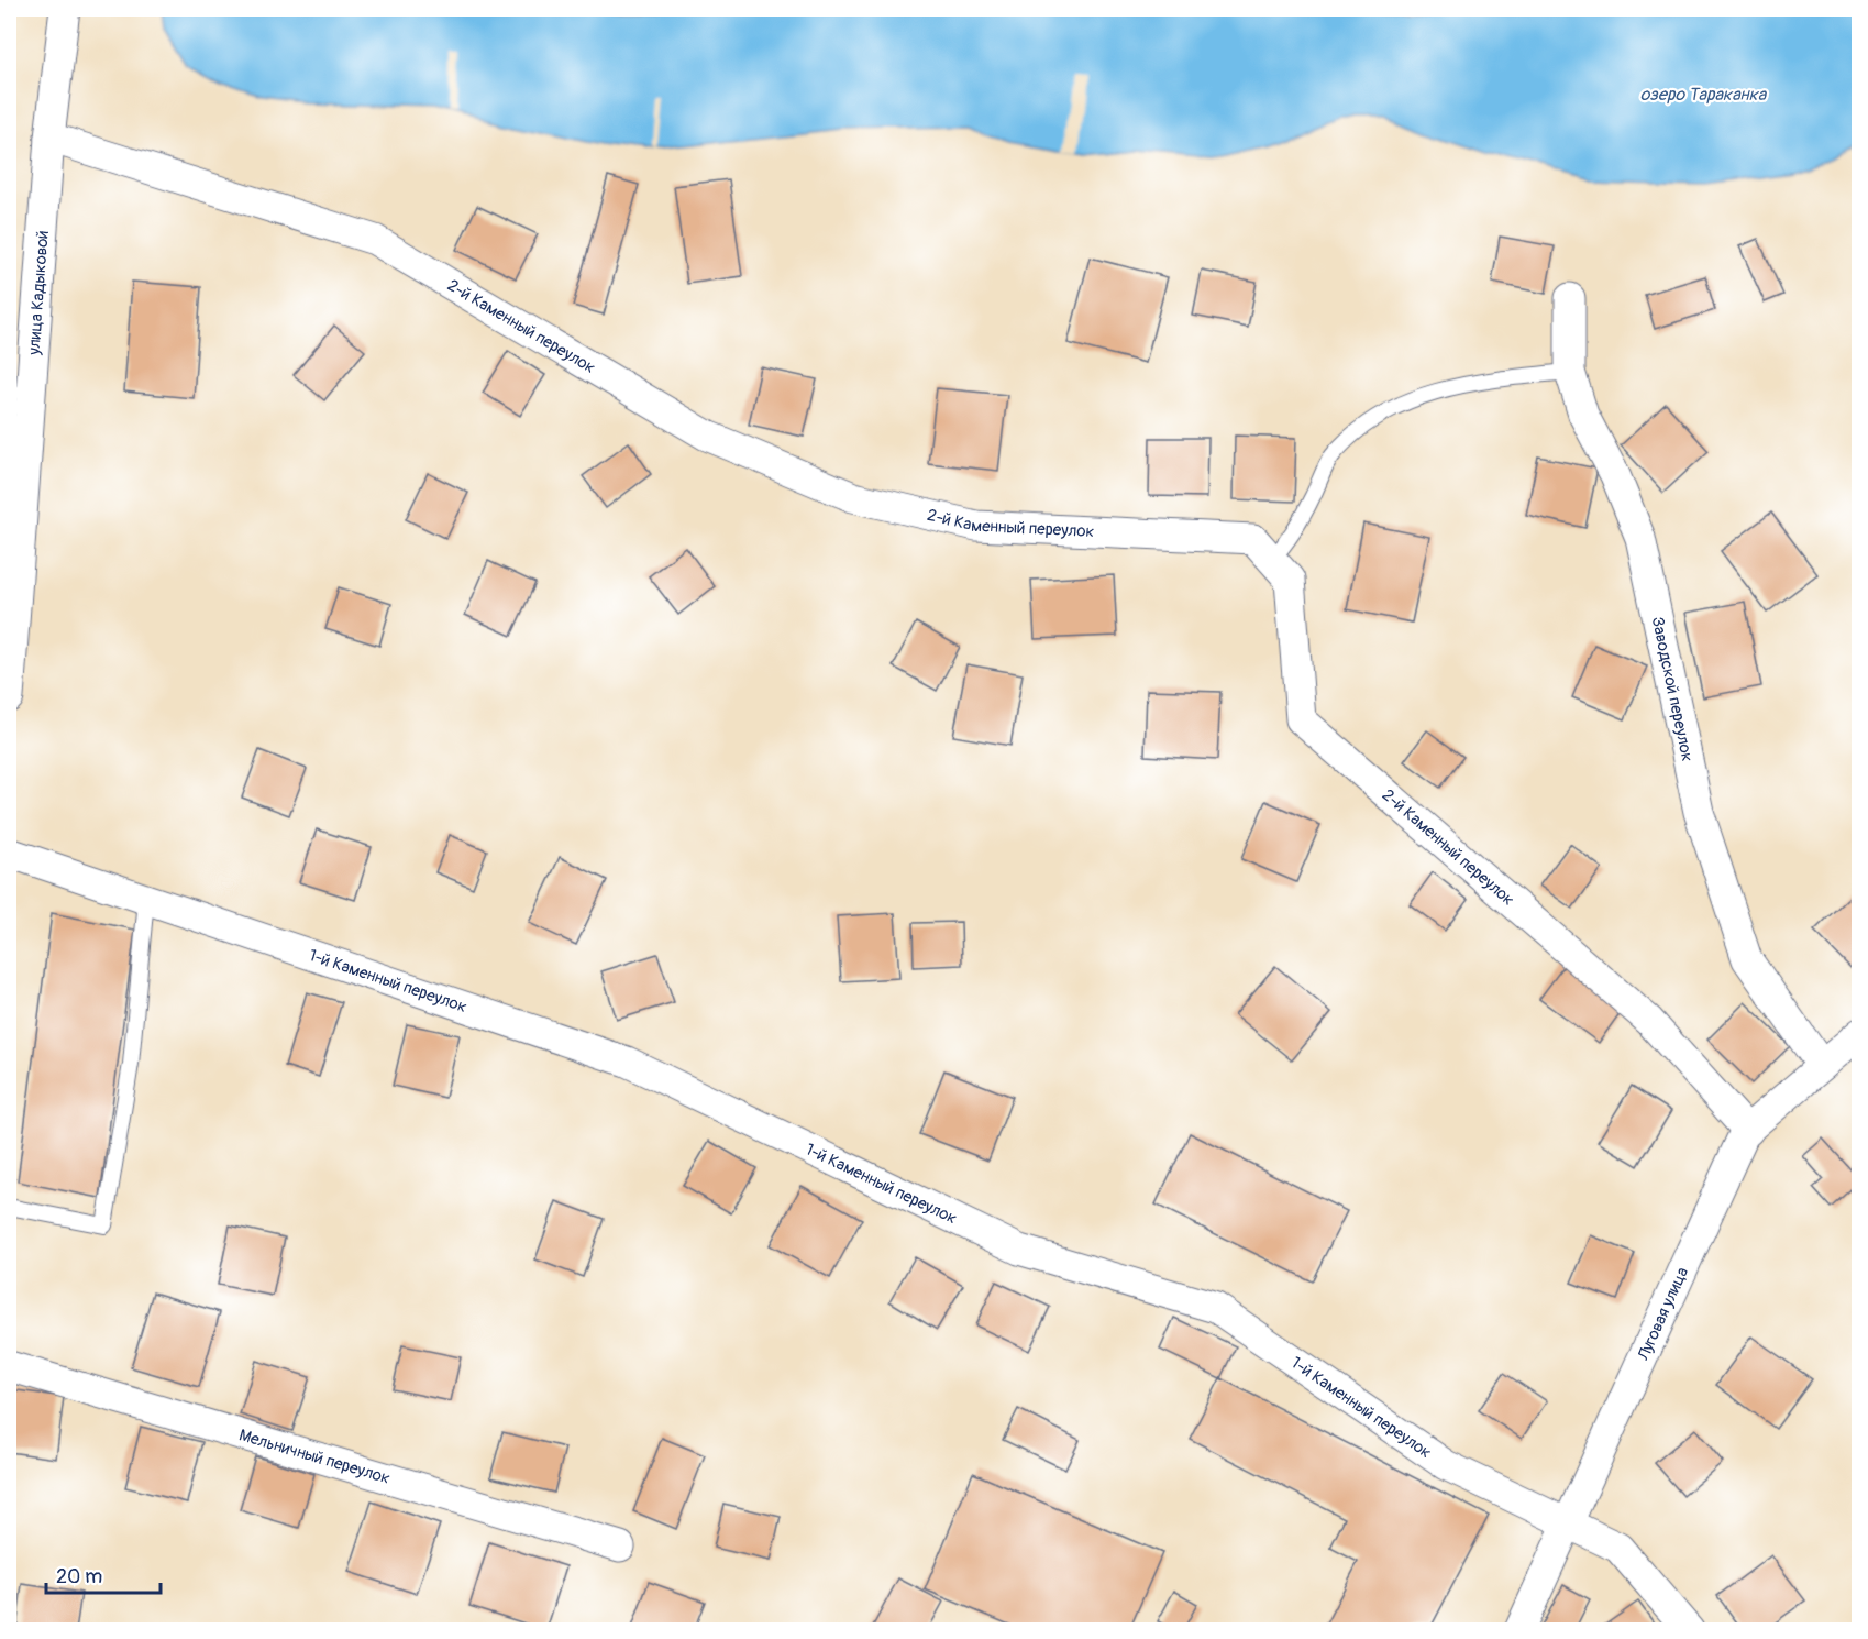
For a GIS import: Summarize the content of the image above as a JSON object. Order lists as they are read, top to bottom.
{
  "streets": {
    "street": [
      "улица Кадыковой",
      "2-й Каменный переулок",
      "Заводской переулок",
      "1-й Каменный переулок",
      "Луговая улица",
      "Мельничный переулок"
    ]
  },
  "crossings": [
    ["улица Кадыковой", "2-й Каменный переулок"],
    ["2-й Каменный переулок", "Луговая улица"],
    ["Заводской переулок", "Луговая улица"],
    ["1-й Каменный переулок", "Луговая улица"]
  ],
  "water": ["озеро Тараканка"],
  "scale_bar": "20 m"
}
